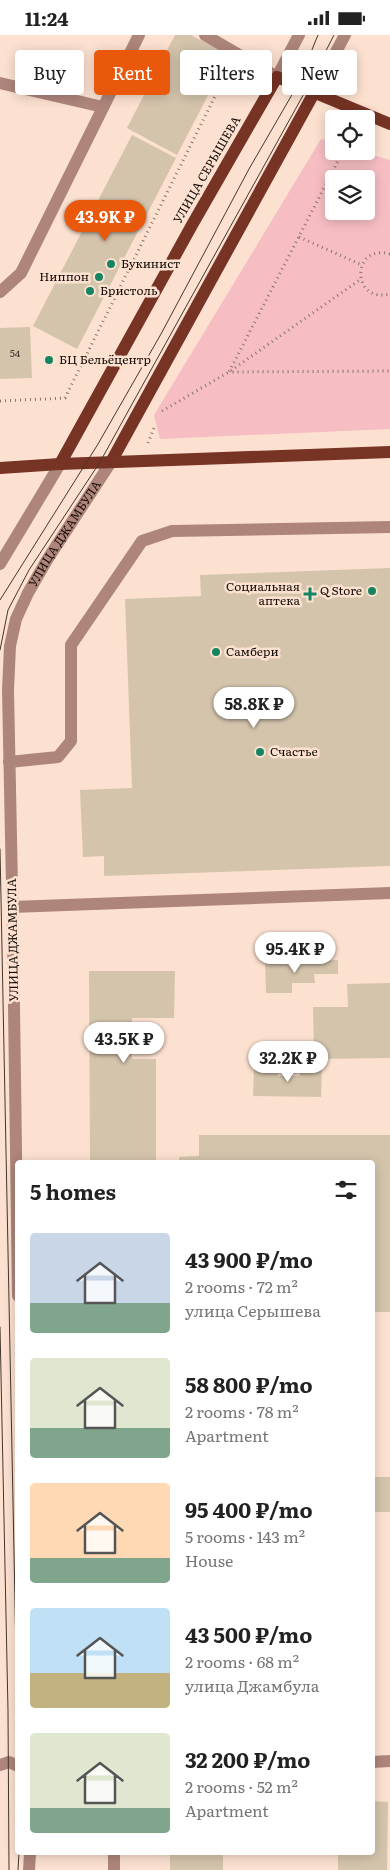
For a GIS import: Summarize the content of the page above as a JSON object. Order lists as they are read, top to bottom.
{
  "streets": {
    "main road": ["УЛИЦА СЕРЫШЕВА"],
    "street": ["УЛИЦА ДЖАМБУЛА"]
  },
  "places": {
    "other": [
      "Букинист",
      "Ниппон",
      "Бристоль",
      "БЦ Бельёцентр",
      "Q Store",
      "Самбери",
      "Счастье"
    ],
    "health": ["Социальная аптека"]
  },
  "house_numbers": ["54"],
  "page": {
    "status": "11:24",
    "chip": [
      "Buy",
      "Rent",
      "Filters",
      "New"
    ],
    "price": [
      "43.9K ₽",
      "58.8K ₽",
      "95.4K ₽",
      "43.5K ₽",
      "32.2K ₽"
    ],
    "heading": "5 homes",
    "list": [
      {
        "name": "43 900 ₽/mo",
        "note": "2 rooms · 72 m² · улица Серышева"
      },
      {
        "name": "58 800 ₽/mo",
        "note": "2 rooms · 78 m² · Apartment"
      },
      {
        "name": "95 400 ₽/mo",
        "note": "5 rooms · 143 m² · House"
      },
      {
        "name": "43 500 ₽/mo",
        "note": "2 rooms · 68 m² · улица Джамбула"
      },
      {
        "name": "32 200 ₽/mo",
        "note": "2 rooms · 52 m² · Apartment"
      }
    ]
  }
}
